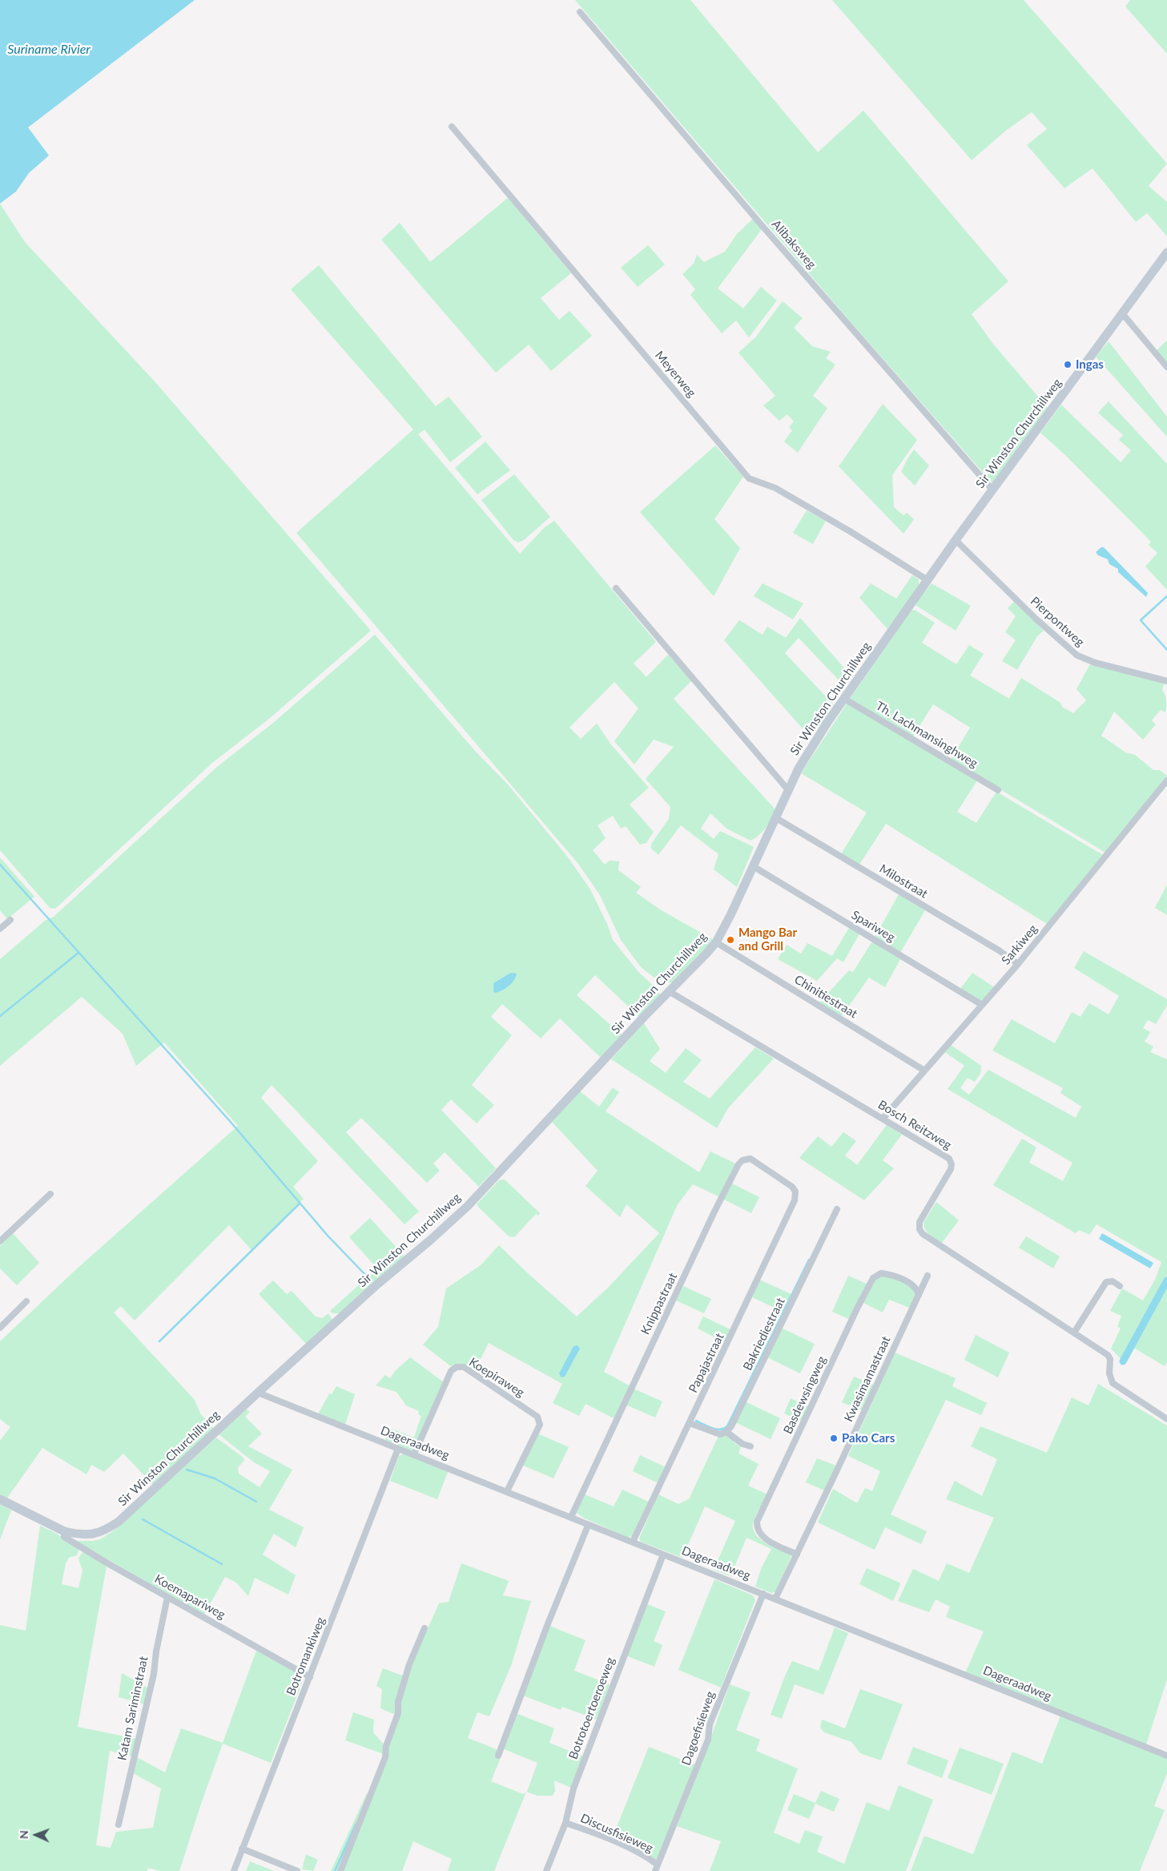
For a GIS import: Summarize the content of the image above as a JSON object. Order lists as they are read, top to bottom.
{
  "streets": {
    "street": [
      "Alibaksweg",
      "Meyerweg",
      "Sir Winston Churchillweg",
      "Pierpontweg",
      "Th. Lachmansinghweg",
      "Milostraat",
      "Spariweg",
      "Sarkiweg",
      "Chinitiestraat",
      "Bosch Reitzweg",
      "Knippastraat",
      "Bakriediestraat",
      "Papajastraat",
      "Koepiraweg",
      "Kwasimamastraat",
      "Basdewsingweg",
      "Dageraadweg",
      "Koemapariweg",
      "Botromankiweg",
      "Katam Sariminstraat",
      "Botrotoertoeroeweg",
      "Dagoefisieweg",
      "Discusfisieweg"
    ]
  },
  "crossings": [
    ["Alibaksweg", "Sir Winston Churchillweg"],
    ["Meyerweg", "Sir Winston Churchillweg"],
    ["Sir Winston Churchillweg", "Pierpontweg"],
    ["Sir Winston Churchillweg", "Th. Lachmansinghweg"],
    ["Sir Winston Churchillweg", "Milostraat"],
    ["Sir Winston Churchillweg", "Spariweg"],
    ["Sir Winston Churchillweg", "Chinitiestraat"],
    ["Sir Winston Churchillweg", "Bosch Reitzweg"],
    ["Sir Winston Churchillweg", "Dageraadweg"],
    ["Sir Winston Churchillweg", "Koemapariweg"],
    ["Milostraat", "Sarkiweg"],
    ["Spariweg", "Sarkiweg"],
    ["Sarkiweg", "Chinitiestraat"],
    ["Sarkiweg", "Bosch Reitzweg"],
    ["Knippastraat", "Papajastraat"],
    ["Knippastraat", "Dageraadweg"],
    ["Papajastraat", "Dageraadweg"],
    ["Koepiraweg", "Dageraadweg"],
    ["Kwasimamastraat", "Basdewsingweg"],
    ["Kwasimamastraat", "Dageraadweg"],
    ["Dageraadweg", "Botromankiweg"],
    ["Dageraadweg", "Botrotoertoeroeweg"],
    ["Dageraadweg", "Dagoefisieweg"],
    ["Koemapariweg", "Botromankiweg"],
    ["Koemapariweg", "Katam Sariminstraat"],
    ["Botrotoertoeroeweg", "Discusfisieweg"],
    ["Dagoefisieweg", "Discusfisieweg"]
  ],
  "water": ["Suriname Rivier"],
  "places": ["Ingas", "Mango Bar and Grill", "Pako Cars"],
  "north": "left"
}
